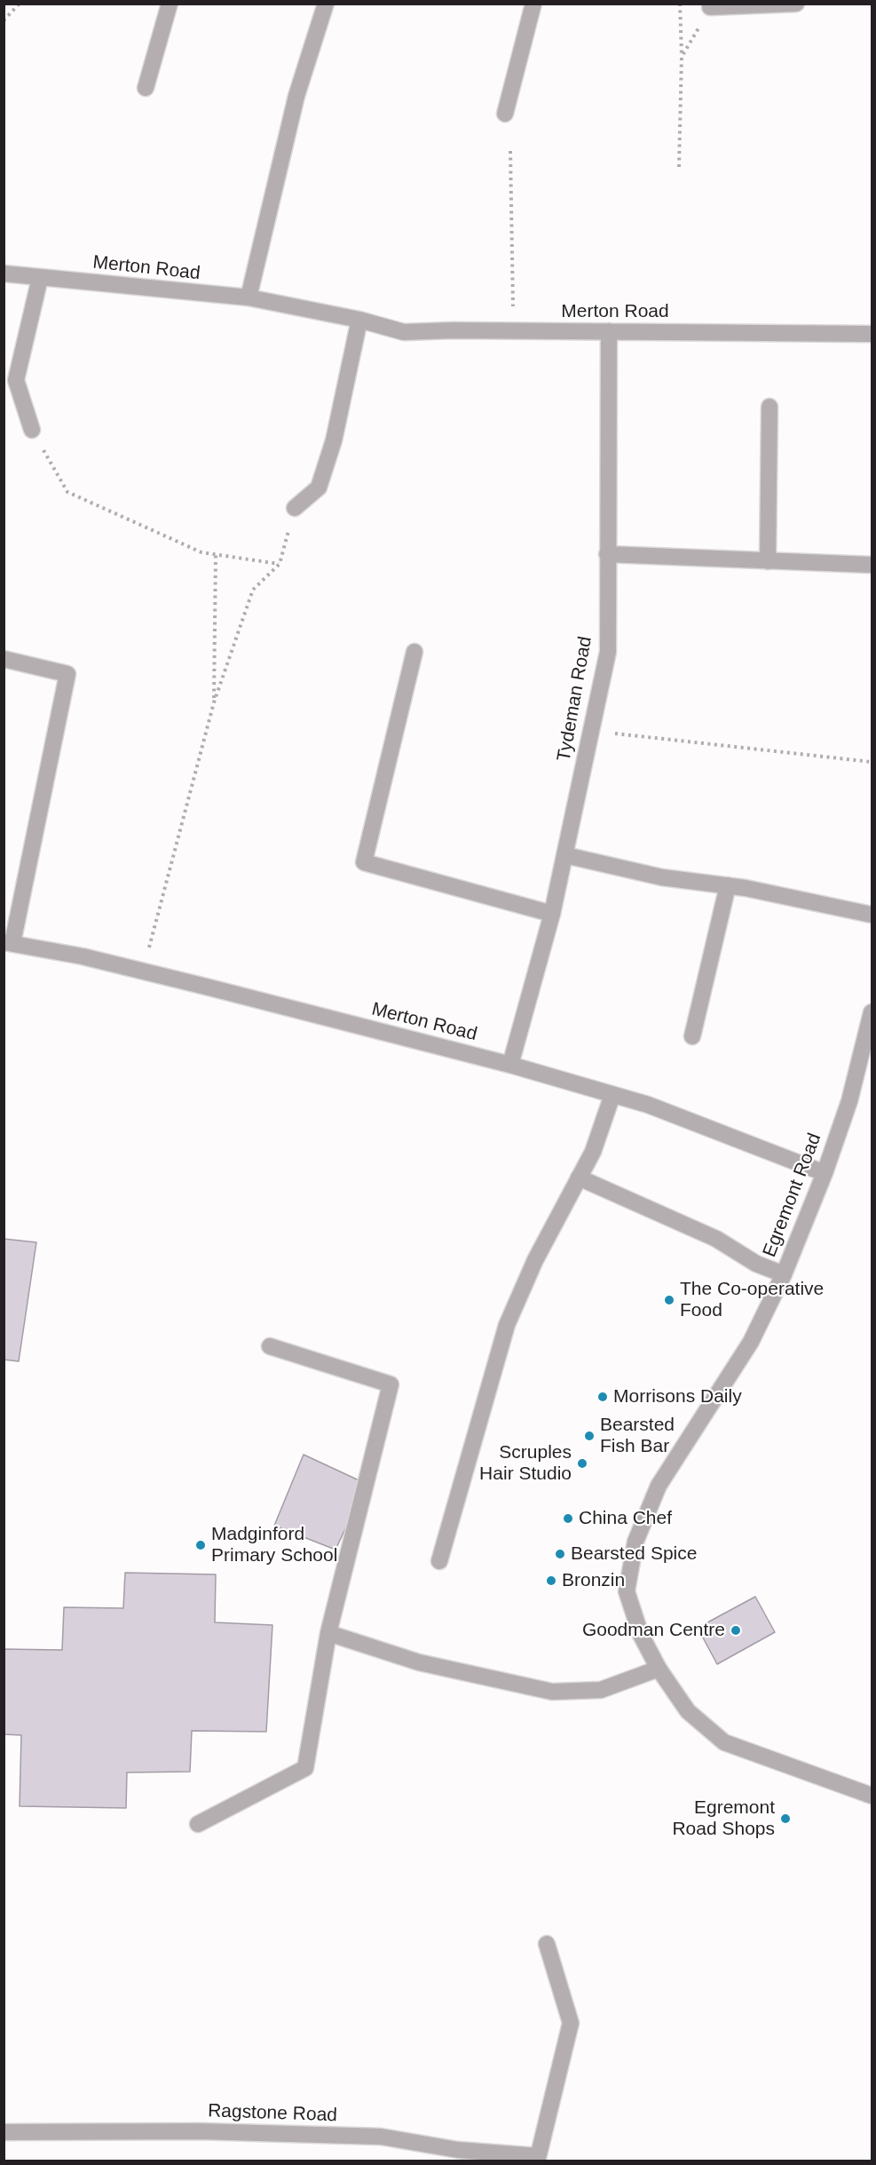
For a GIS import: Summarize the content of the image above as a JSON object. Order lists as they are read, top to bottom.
{
  "streets": {
    "street": [
      "Merton Road",
      "Tydeman Road",
      "Egremont Road",
      "Ragstone Road"
    ]
  },
  "crossings": [
    ["Merton Road", "Tydeman Road"],
    ["Merton Road", "Egremont Road"]
  ],
  "places": [
    "The Co-operative Food",
    "Morrisons Daily",
    "Bearsted Fish Bar",
    "Scruples Hair Studio",
    "China Chef",
    "Madginford Primary School",
    "Bearsted Spice",
    "Bronzin",
    "Goodman Centre",
    "Egremont Road Shops"
  ]
}
